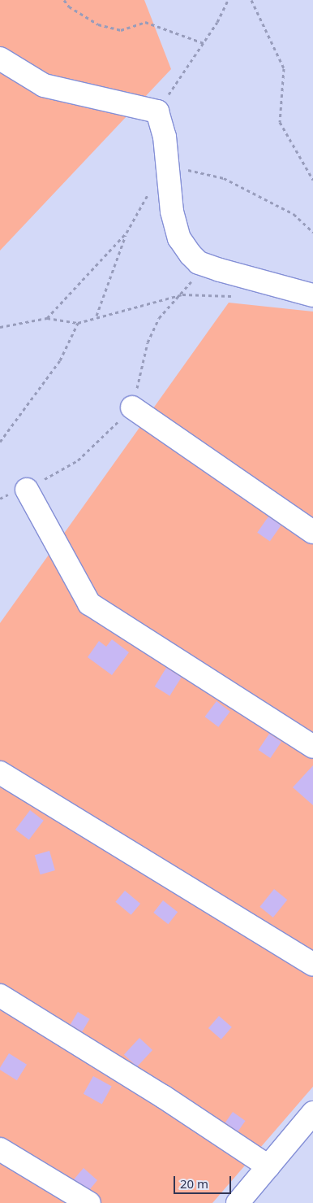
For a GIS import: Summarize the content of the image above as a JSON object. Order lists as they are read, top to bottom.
{
  "scale_bar": "20 m"
}
